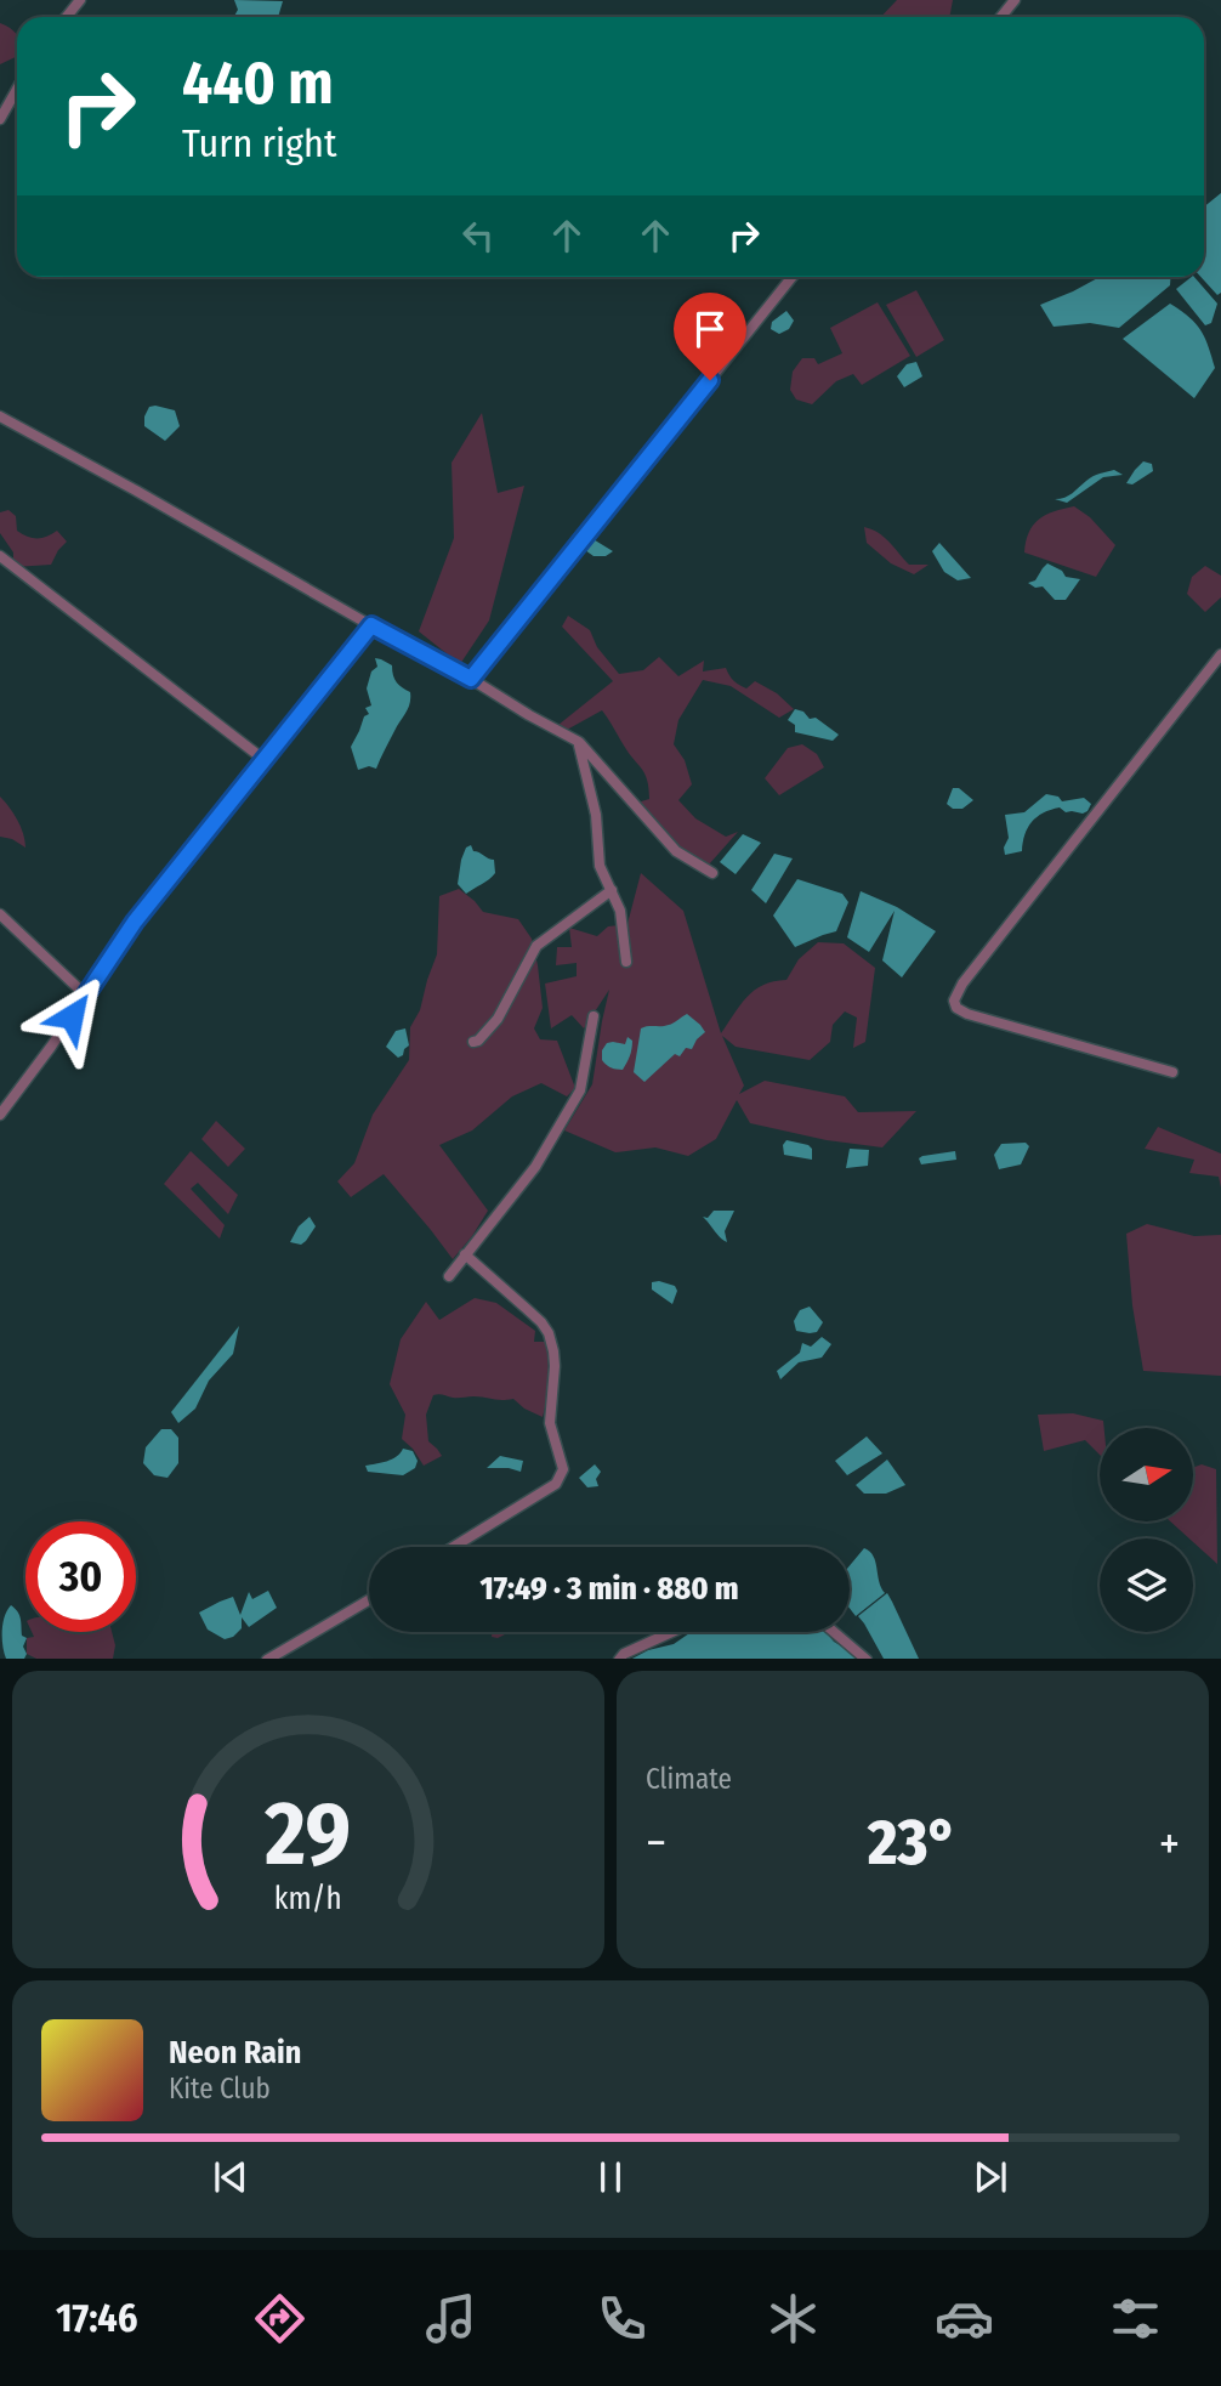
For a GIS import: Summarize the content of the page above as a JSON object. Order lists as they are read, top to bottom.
{
  "north": "right",
  "page": {
    "turn": ["440 m", "Turn right"],
    "limit": "30",
    "trip": "17:49 · 3 min · 880 m",
    "tile": "Climate",
    "heat": ["−", "23°", "+"],
    "song": ["Neon Rain", "Kite Club"],
    "tabs": "17:46",
    "gauge": ["29", "km/h"]
  }
}
